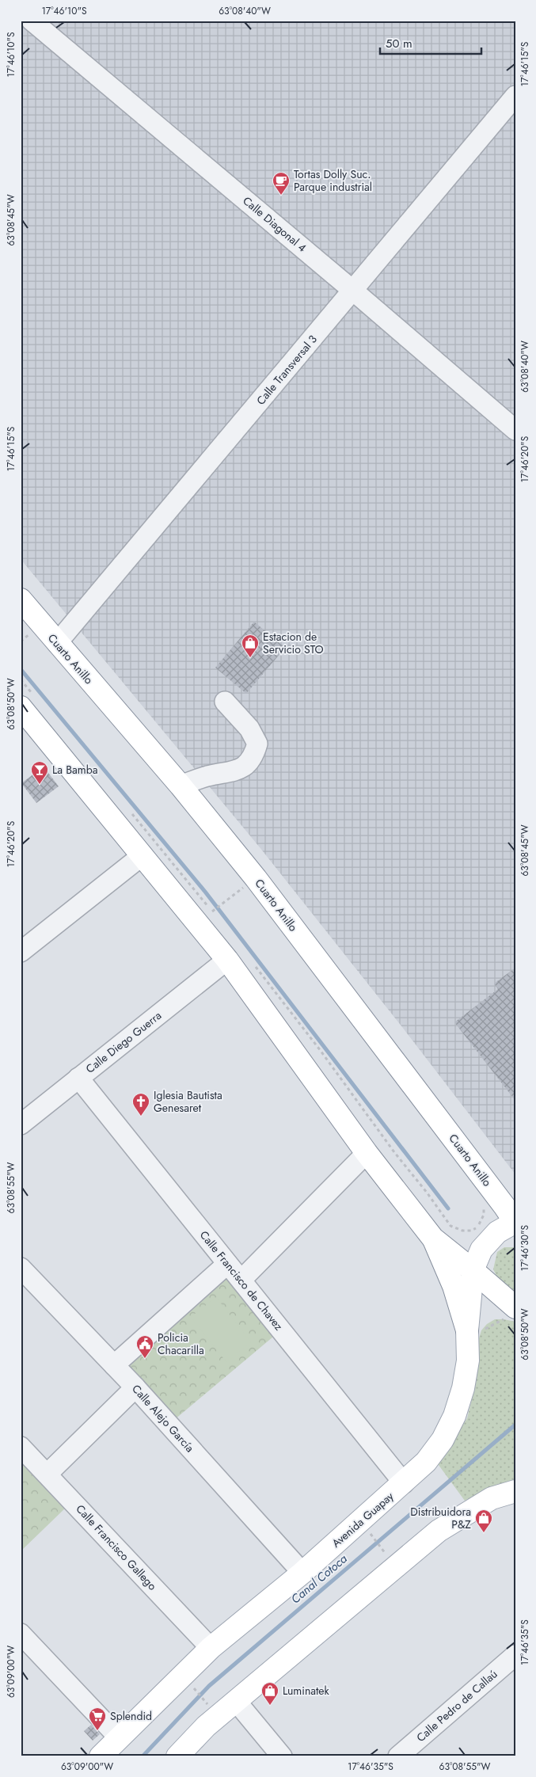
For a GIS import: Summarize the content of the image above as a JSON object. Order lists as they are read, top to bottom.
{
  "streets": {
    "main road": ["Cuarto Anillo", "Avenida Guapay"],
    "street": [
      "Calle Diagonal 4",
      "Calle Transversal 3",
      "Calle Diego Guerra",
      "Calle Francisco de Chavez",
      "Calle Alejo García",
      "Calle Francisco Gallego",
      "Calle Pedro de Callaú"
    ]
  },
  "crossings": [
    ["Calle Diagonal 4", "Calle Transversal 3"],
    ["Calle Transversal 3", "Cuarto Anillo"],
    ["Cuarto Anillo", "Avenida Guapay"],
    ["Calle Diego Guerra", "Calle Francisco de Chavez"],
    ["Calle Francisco de Chavez", "Avenida Guapay"],
    ["Calle Alejo García", "Avenida Guapay"],
    ["Avenida Guapay", "Calle Francisco Gallego"]
  ],
  "water": ["Canal Cotoca"],
  "places": {
    "cafe": ["Tortas Dolly Suc. Parque industrial"],
    "shop": ["Estacion de Servicio STO", "Distribuidora P&Z", "Luminatek"],
    "bar": ["La Bamba"],
    "church": ["Iglesia Bautista Genesaret"],
    "public building": ["Policia Chacarilla"],
    "supermarket": ["Splendid"]
  },
  "scale_bar": "50 m",
  "coordinates": [
    "17°46'10\"S",
    "63°08'40\"W",
    "17°46'15\"S",
    "63°08'45\"W",
    "17°46'20\"S",
    "63°08'50\"W",
    "63°08'55\"W",
    "17°46'30\"S",
    "17°46'35\"S",
    "63°09'00\"W"
  ]
}
